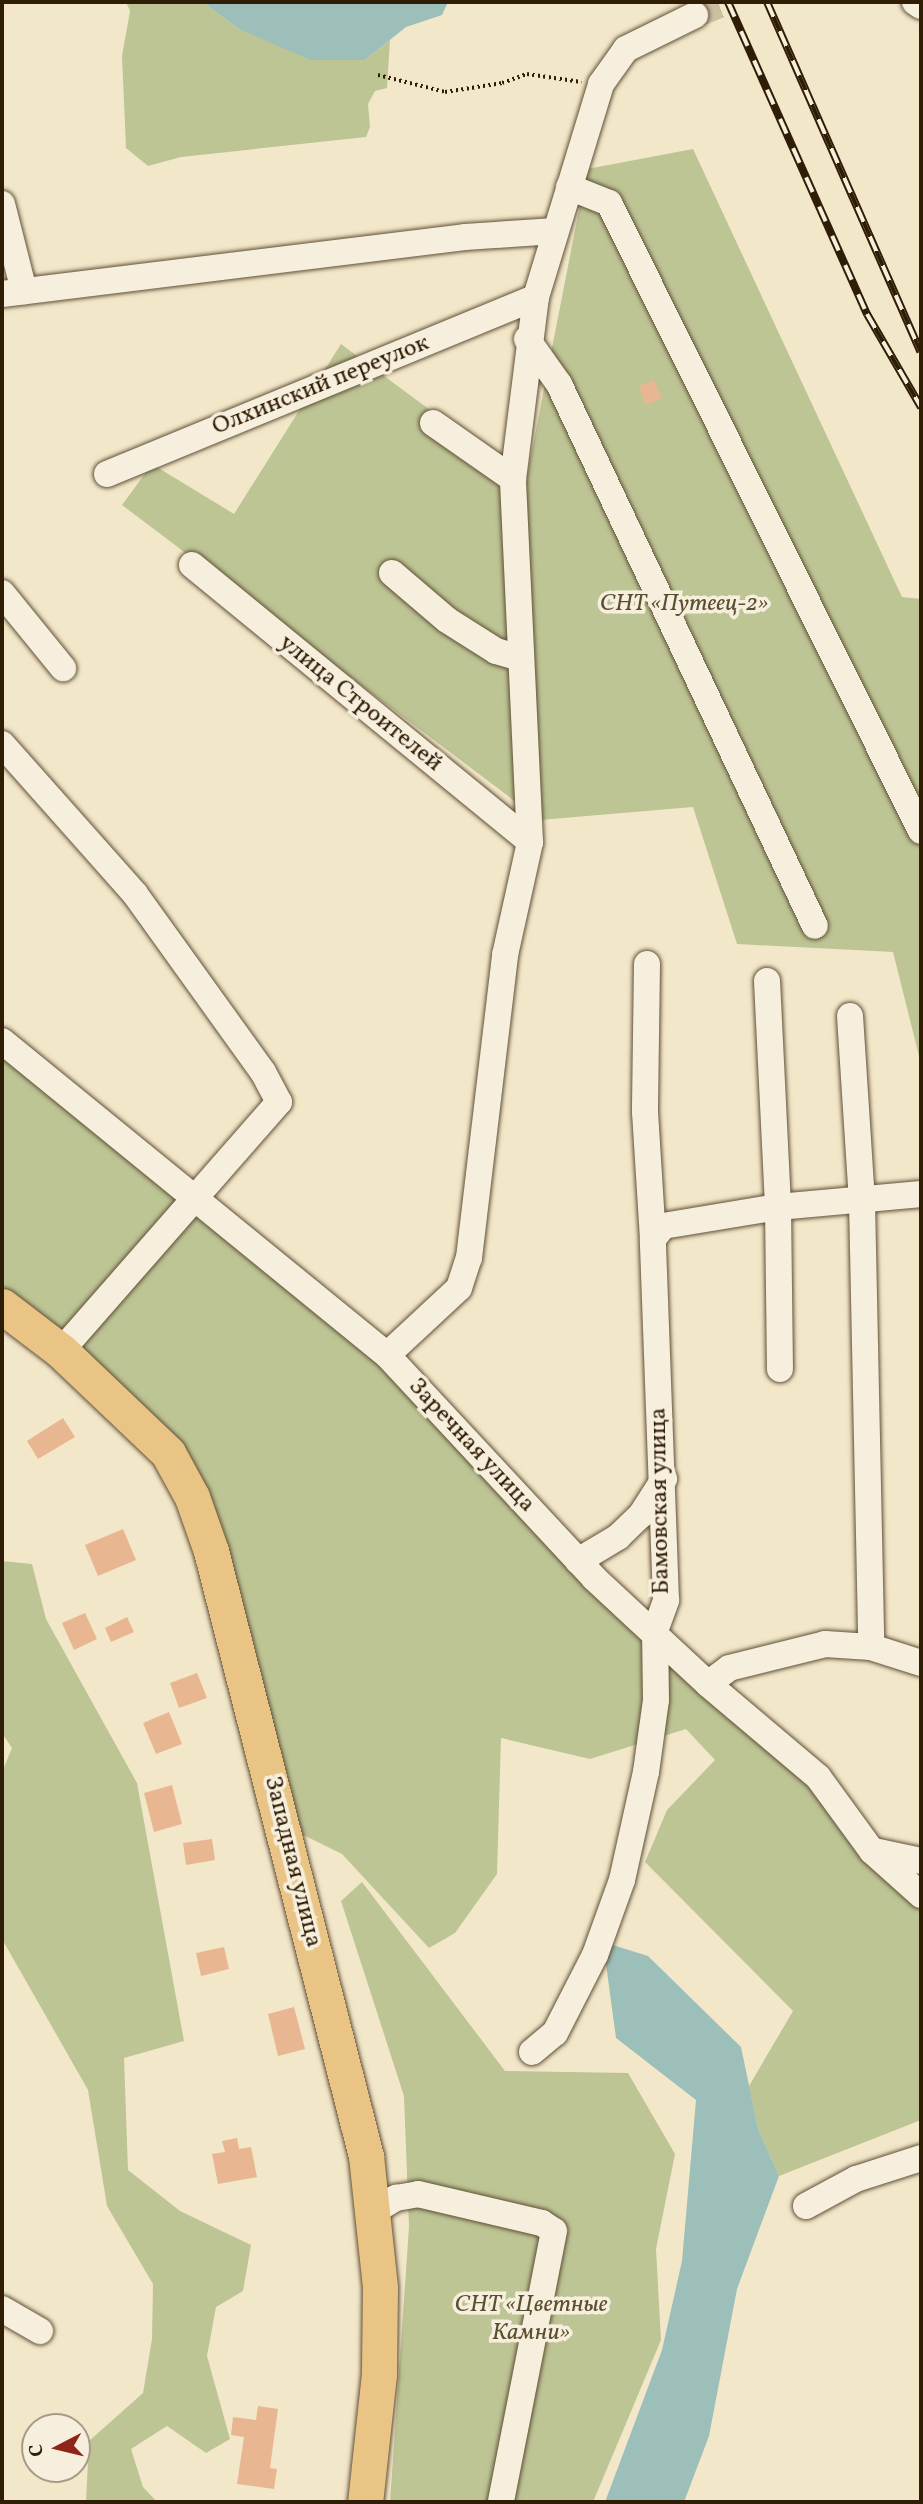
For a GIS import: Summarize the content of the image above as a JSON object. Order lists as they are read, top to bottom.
{
  "streets": {
    "main road": ["Западная улица"],
    "street": [
      "Олхинский переулок",
      "улица Строителей",
      "Заречная улица",
      "Бамовская улица"
    ]
  },
  "crossings": [
    ["Заречная улица", "Бамовская улица"]
  ],
  "parks": ["СНТ «Путеец-2»", "СНТ «Цветные Камни»"],
  "north": "left"
}
